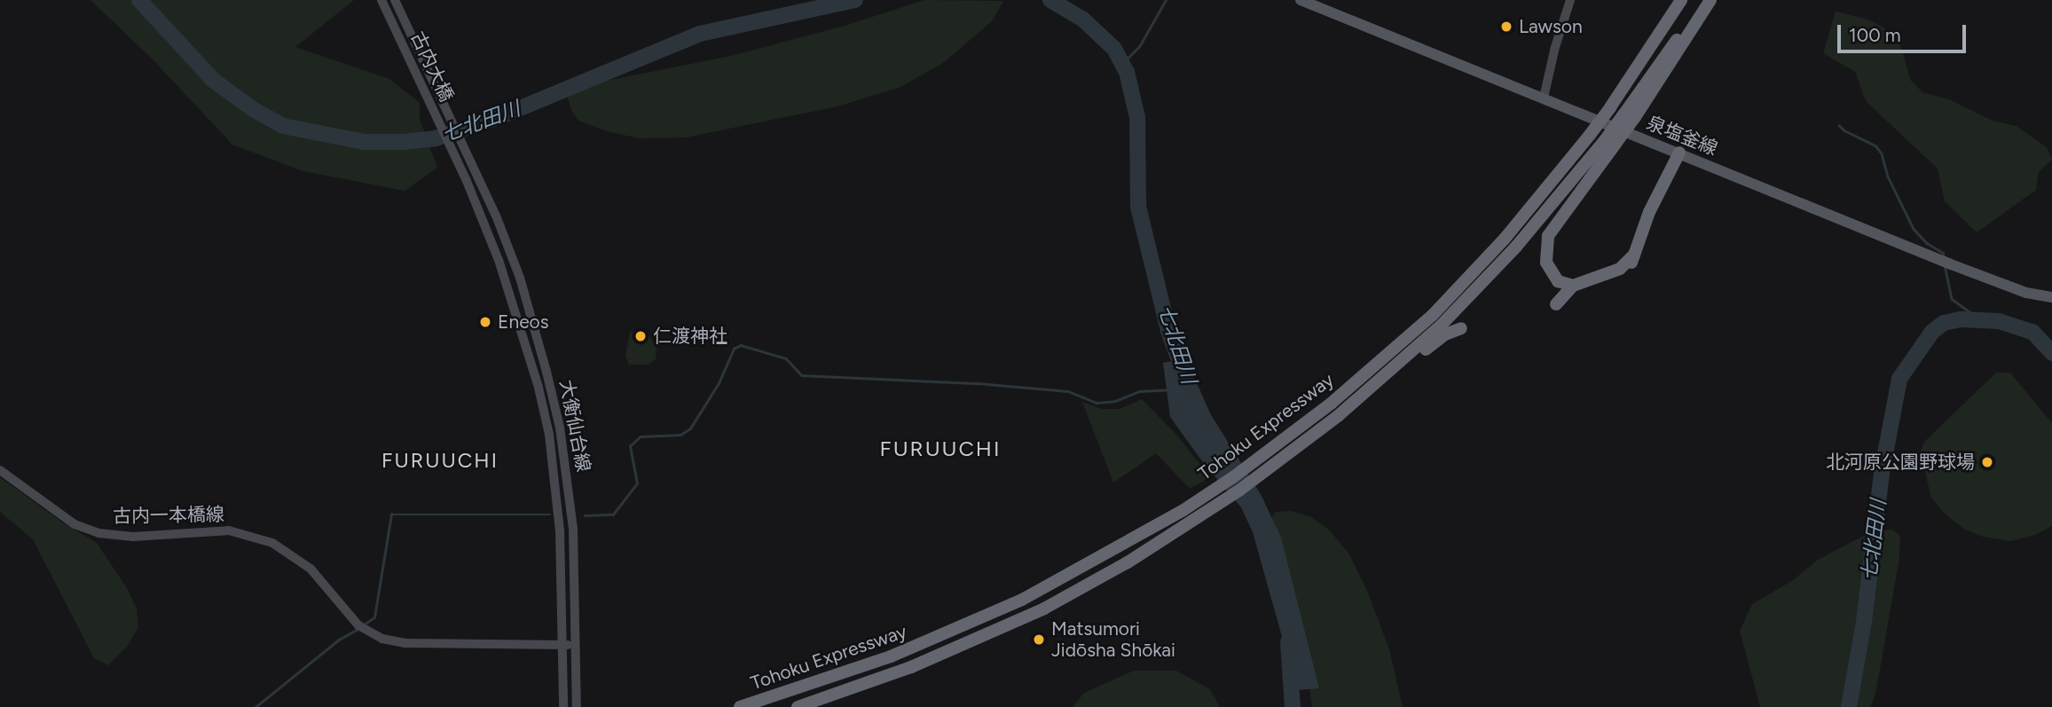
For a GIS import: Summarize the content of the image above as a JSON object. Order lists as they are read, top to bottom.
{
  "streets": {
    "highway": ["Tohoku Expressway"],
    "main road": [
      "古内大橋",
      "泉塩釜線",
      "大衡仙台線",
      "古内一本橋線"
    ]
  },
  "crossings": [
    ["古内大橋", "大衡仙台線"],
    ["大衡仙台線", "古内一本橋線"]
  ],
  "districts": ["FURUUCHI", "FURUUCHI"],
  "water": ["七北田川"],
  "places": [
    "Lawson",
    "Eneos",
    "仁渡神社",
    "北河原公園野球場",
    "Matsumori Jidōsha Shōkai"
  ],
  "scale_bar": "100 m"
}
